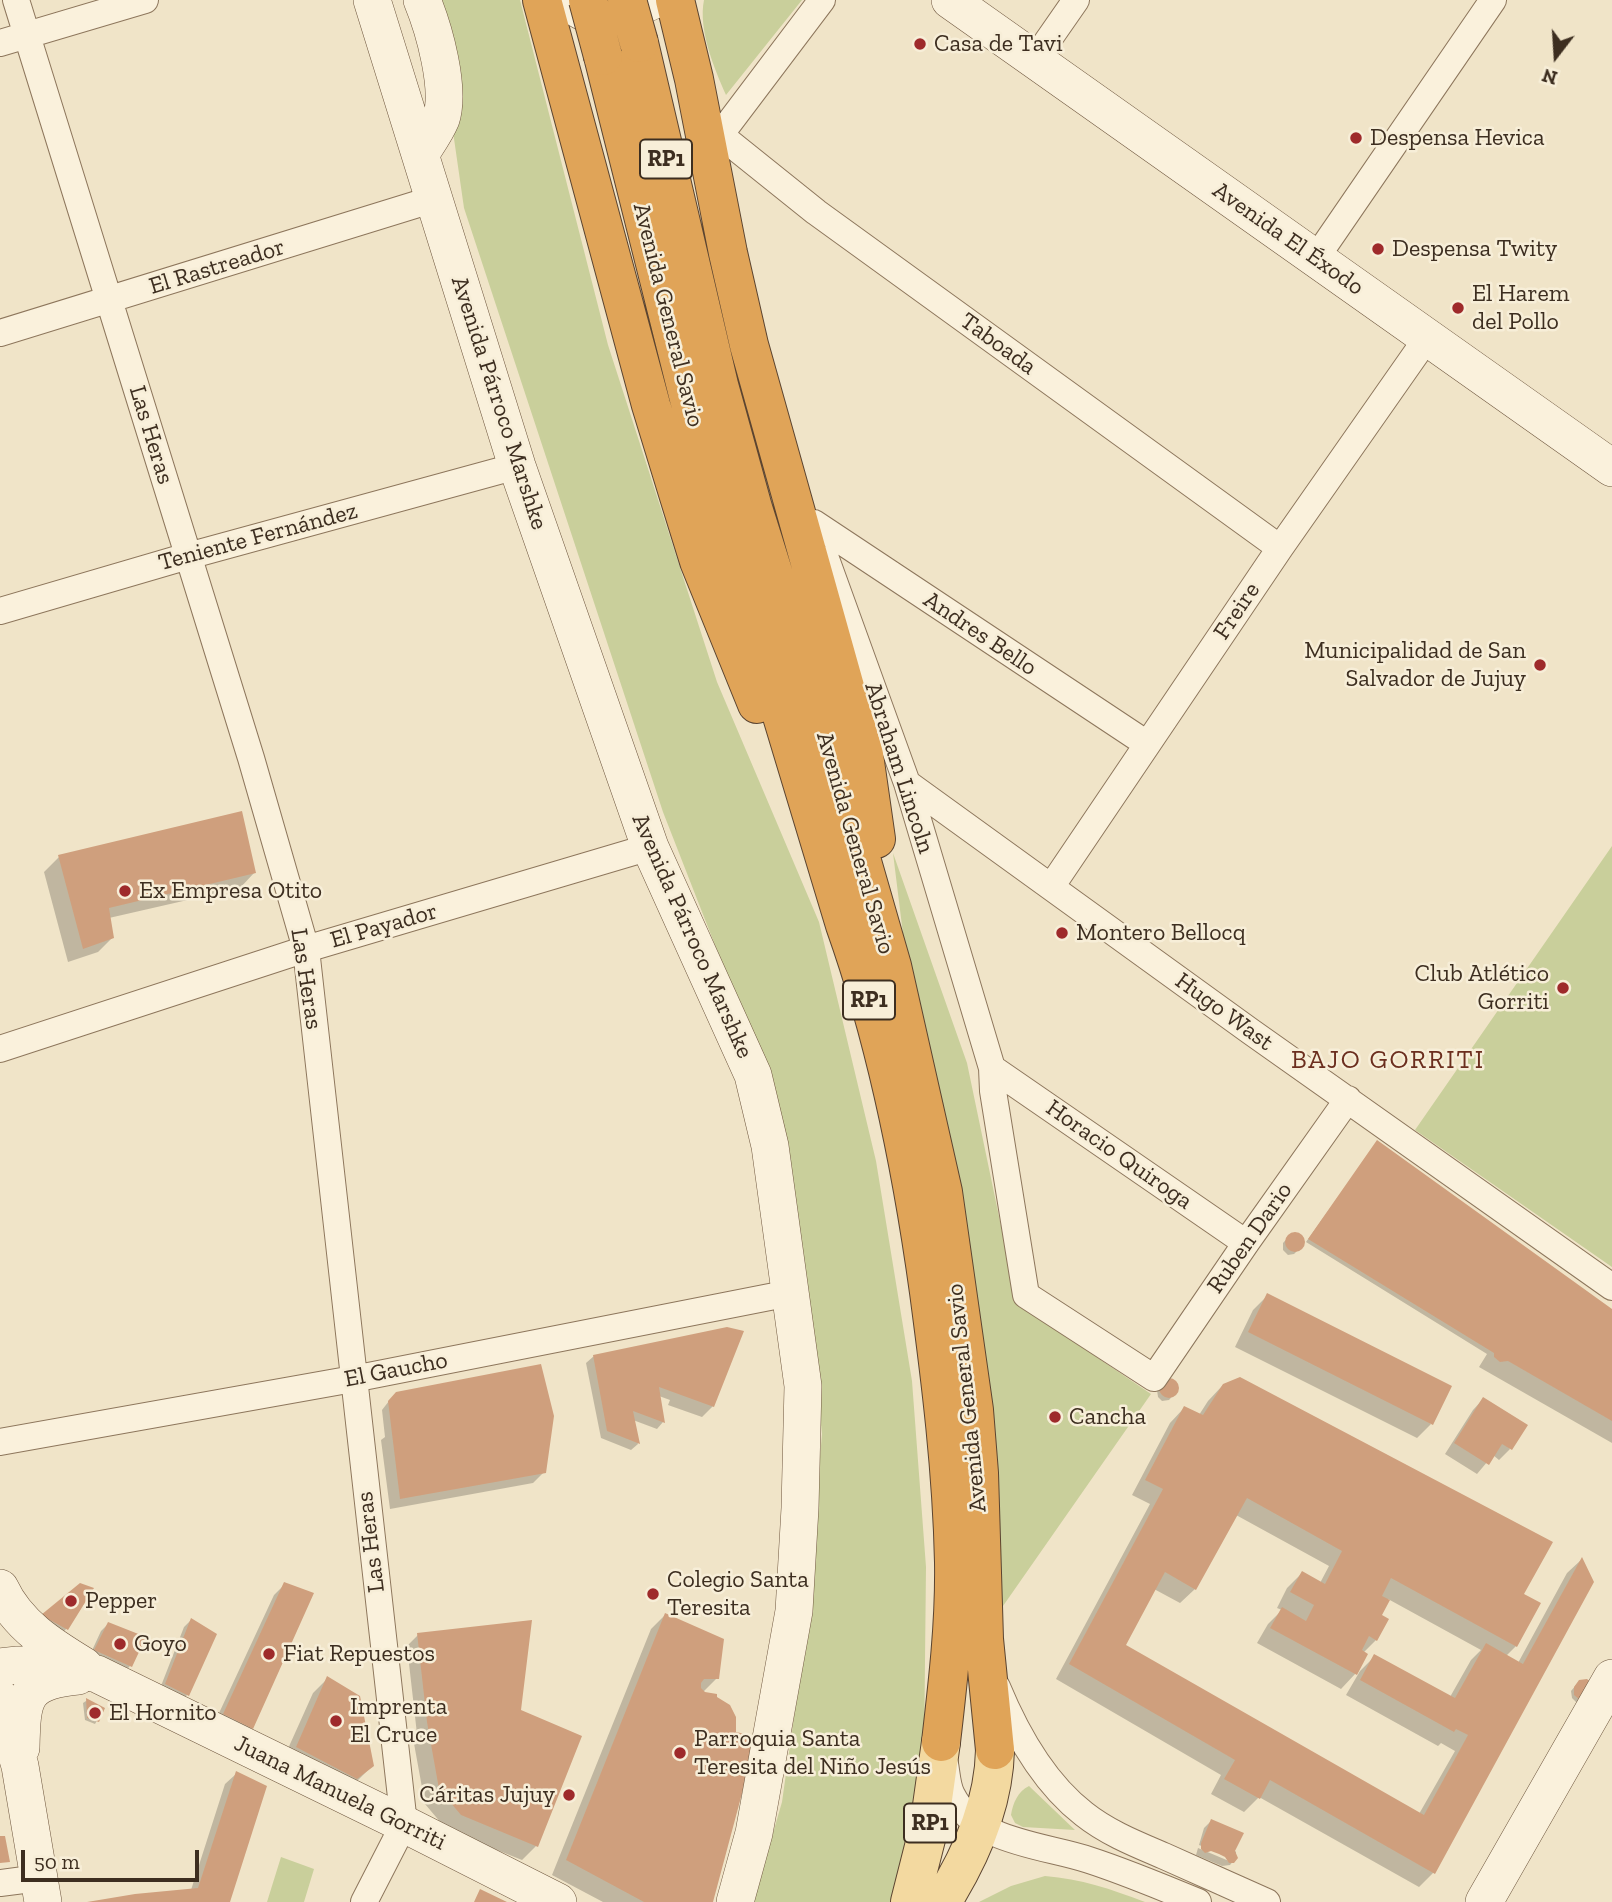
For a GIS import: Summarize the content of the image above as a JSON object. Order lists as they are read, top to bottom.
{
  "streets": {
    "highway": ["RP1", "Avenida General Savio"],
    "main road": ["Avenida El Éxodo", "Avenida Párroco Marshke", "Juana Manuela Gorriti"],
    "street": [
      "El Rastreador",
      "Taboada",
      "Las Heras",
      "Teniente Fernández",
      "Freire",
      "Andres Bello",
      "Abraham Lincoln",
      "El Payador",
      "Hugo Wast",
      "Horacio Quiroga",
      "Ruben Dario",
      "El Gaucho"
    ]
  },
  "crossings": [
    ["RP1", "Avenida General Savio"],
    ["Avenida El Éxodo", "Freire"],
    ["El Rastreador", "Avenida Párroco Marshke"],
    ["El Rastreador", "Las Heras"],
    ["Taboada", "Freire"],
    ["Avenida Párroco Marshke", "Teniente Fernández"],
    ["Avenida Párroco Marshke", "El Payador"],
    ["Avenida Párroco Marshke", "El Gaucho"],
    ["Las Heras", "Teniente Fernández"],
    ["Las Heras", "El Payador"],
    ["Las Heras", "El Gaucho"],
    ["Las Heras", "Juana Manuela Gorriti"],
    ["Freire", "Andres Bello"],
    ["Freire", "Hugo Wast"],
    ["Andres Bello", "Abraham Lincoln"],
    ["Abraham Lincoln", "Hugo Wast"],
    ["Abraham Lincoln", "Horacio Quiroga"],
    ["Abraham Lincoln", "Ruben Dario"],
    ["Hugo Wast", "Ruben Dario"],
    ["Horacio Quiroga", "Ruben Dario"]
  ],
  "districts": ["BAJO GORRITI"],
  "places": [
    "Casa de Tavi",
    "Despensa Hevica",
    "Despensa Twity",
    "El Harem del Pollo",
    "Municipalidad de San Salvador de Jujuy",
    "Ex Empresa Otito",
    "Montero Bellocq",
    "Club Atlético Gorriti",
    "Cancha",
    "Colegio Santa Teresita",
    "Pepper",
    "Goyo",
    "Fiat Repuestos",
    "El Hornito",
    "Imprenta El Cruce",
    "Parroquia Santa Teresita del Niño Jesús",
    "Cáritas Jujuy"
  ],
  "scale_bar": "50 m",
  "north": "bottom"
}
